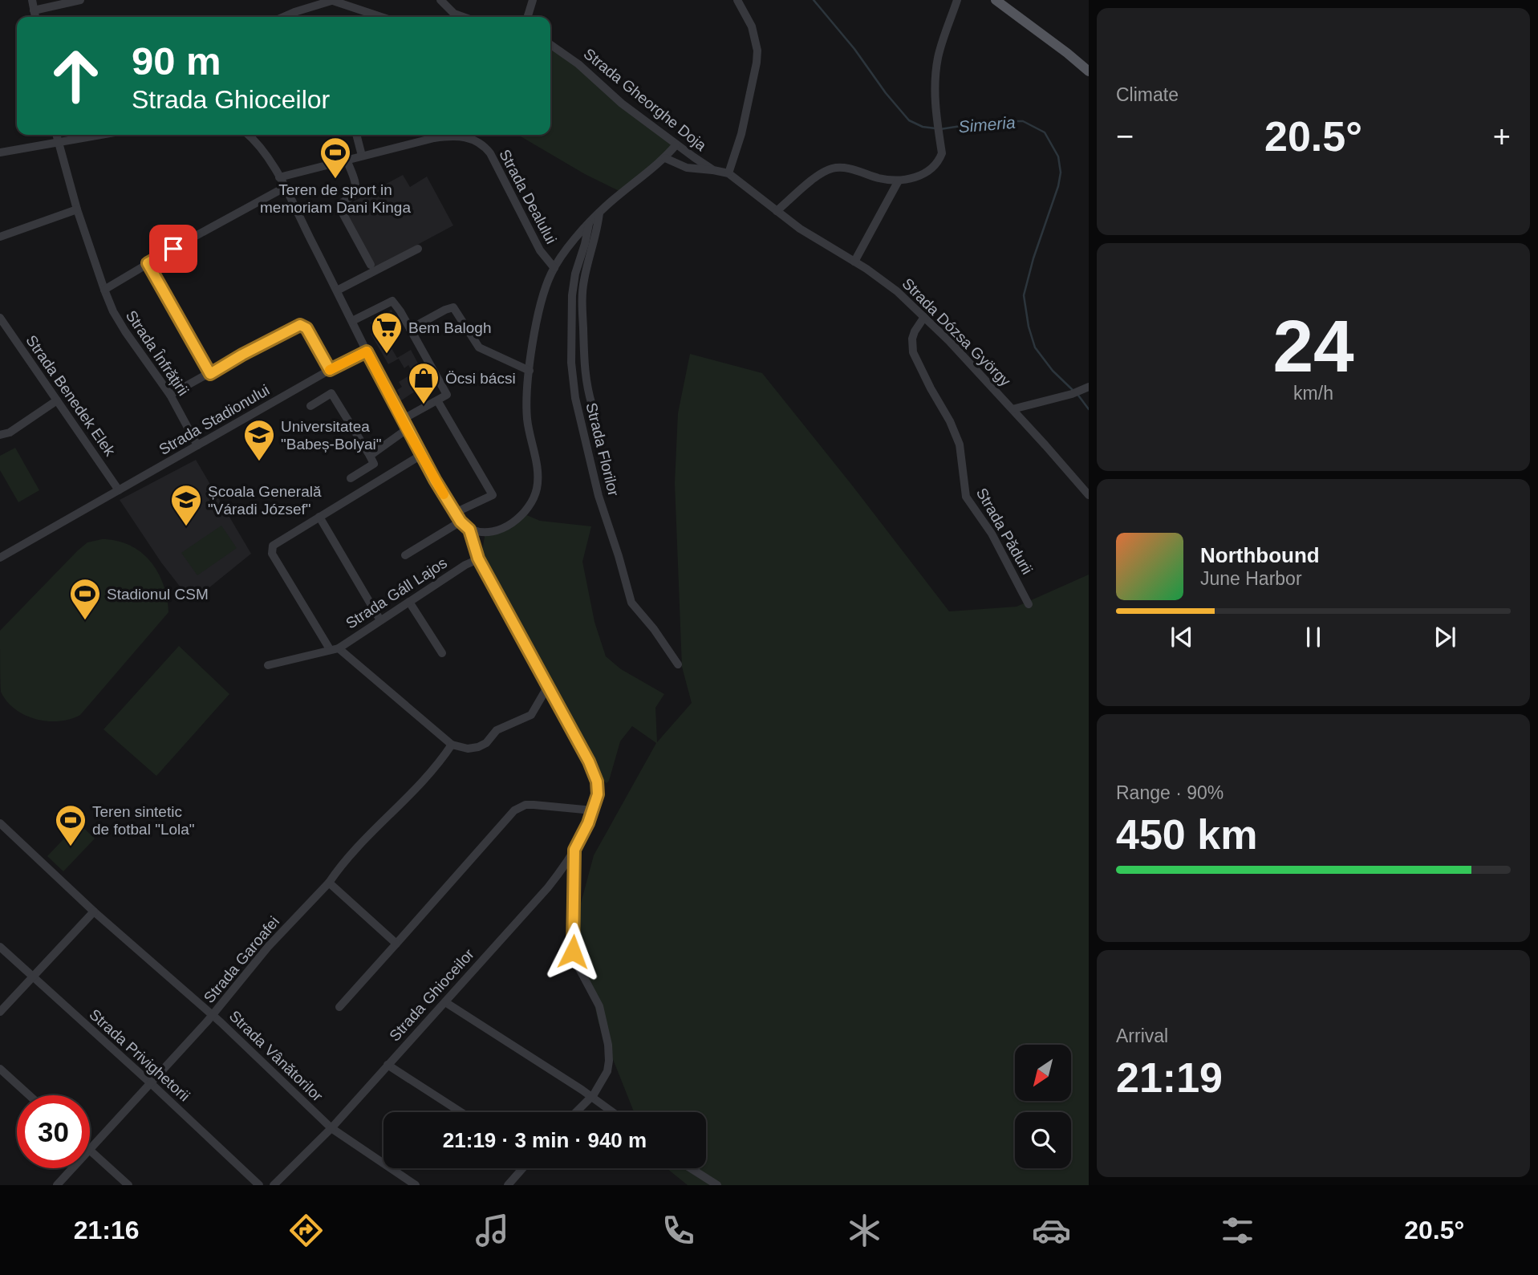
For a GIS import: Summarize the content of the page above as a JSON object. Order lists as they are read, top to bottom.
{
  "streets": {
    "street": [
      "Strada Gheorghe Doja",
      "Strada Dealului",
      "Strada Dózsa György",
      "Strada Înfrățirii",
      "Strada Benedek Elek",
      "Strada Stadionului",
      "Strada Florilor",
      "Strada Pădurii",
      "Strada Gáll Lajos",
      "Strada Garoafei",
      "Strada Ghioceilor",
      "Strada Privighetorii",
      "Strada Vânătorilor"
    ]
  },
  "crossings": [
    ["Strada Gheorghe Doja", "Strada Dózsa György"],
    ["Strada Dózsa György", "Strada Pădurii"],
    ["Strada Înfrățirii", "Strada Stadionului"],
    ["Strada Benedek Elek", "Strada Stadionului"],
    ["Strada Gáll Lajos", "Strada Ghioceilor"],
    ["Strada Garoafei", "Strada Privighetorii"],
    ["Strada Garoafei", "Strada Vânătorilor"],
    ["Strada Ghioceilor", "Strada Vânătorilor"]
  ],
  "water": ["Simeria"],
  "places": {
    "sports": ["Teren de sport in memoriam Dani Kinga", "Stadionul CSM", "Teren sintetic de fotbal \"Lola\""],
    "supermarket": ["Bem Balogh"],
    "shop": ["Öcsi bácsi"],
    "school or university": ["Universitatea \"Babeș-Bolyai\"", "Școala Generală \"Váradi József\""]
  },
  "north": "bottom left",
  "page": {
    "tile": [
      "Climate",
      ["24", "km/h"],
      ["Range · 90%", "450 km"],
      ["Arrival", "21:19"]
    ],
    "turn": ["90 m", "Strada Ghioceilor"],
    "heat": ["−", "20.5°", "+"],
    "song": ["Northbound", "June Harbor"],
    "limit": "30",
    "trip": "21:19 · 3 min · 940 m",
    "tabs": ["21:16", "20.5°"]
  }
}
